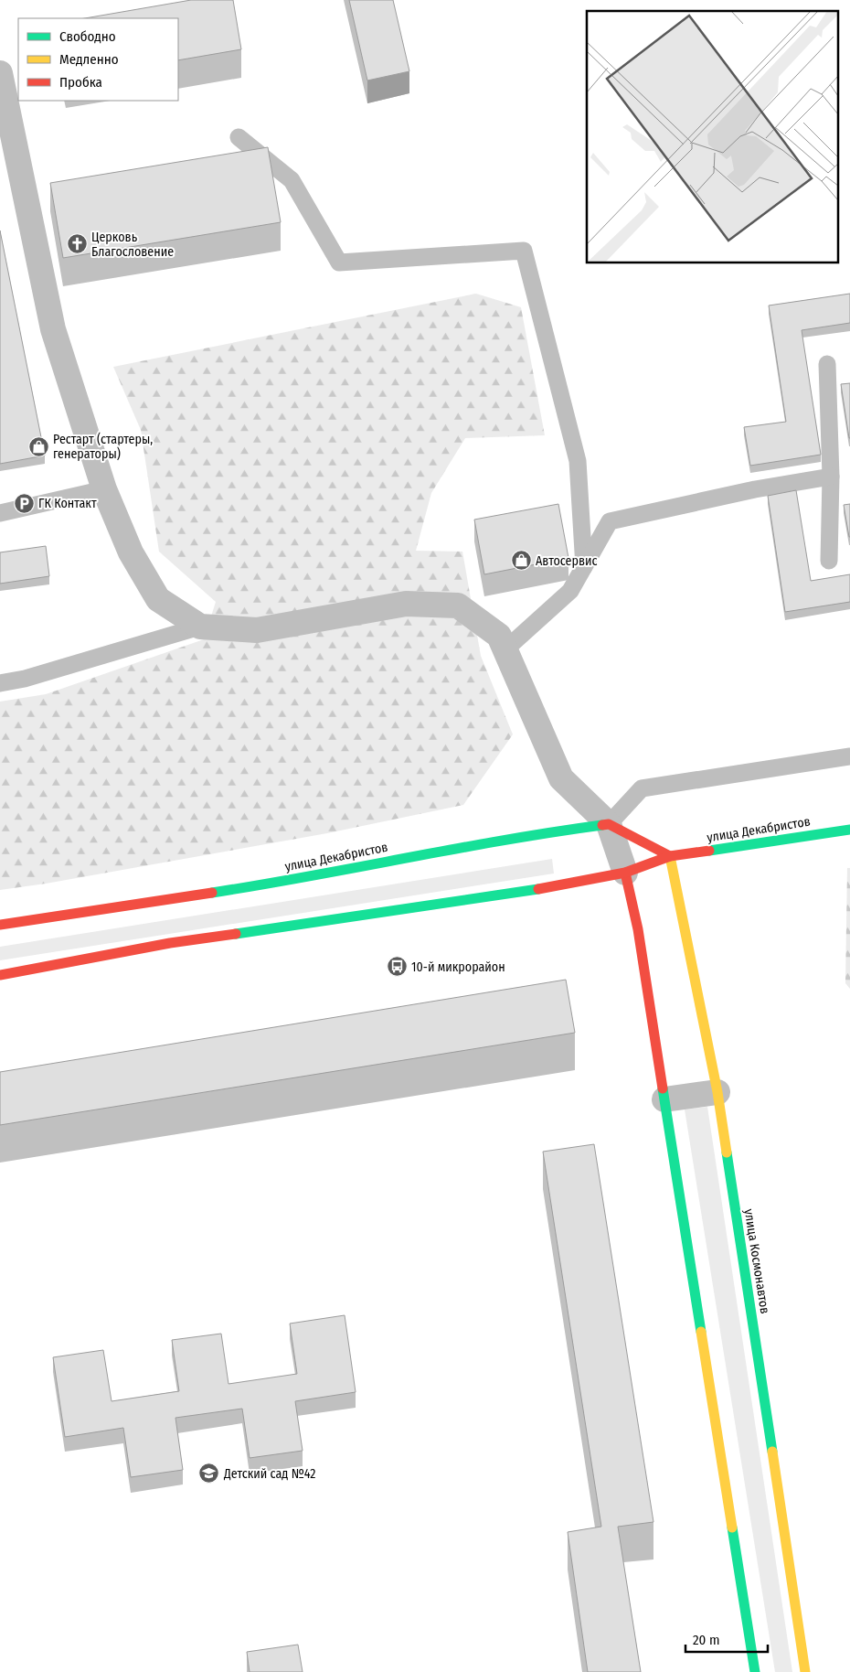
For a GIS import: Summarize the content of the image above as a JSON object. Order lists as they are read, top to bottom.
{
  "streets": {
    "street": ["улица Декабристов", "улица Космонавтов"]
  },
  "crossings": [
    ["улица Декабристов", "улица Космонавтов"]
  ],
  "places": {
    "church": ["Церковь Благословение"],
    "shop": ["Рестарт (стартеры, генераторы)", "Автосервис"],
    "parking": ["ГК Контакт"],
    "bus stop": ["10-й микрорайон"],
    "school or university": ["Детский сад №42"]
  },
  "legend": ["Свободно", "Медленно", "Пробка"],
  "scale_bar": "20 m"
}
